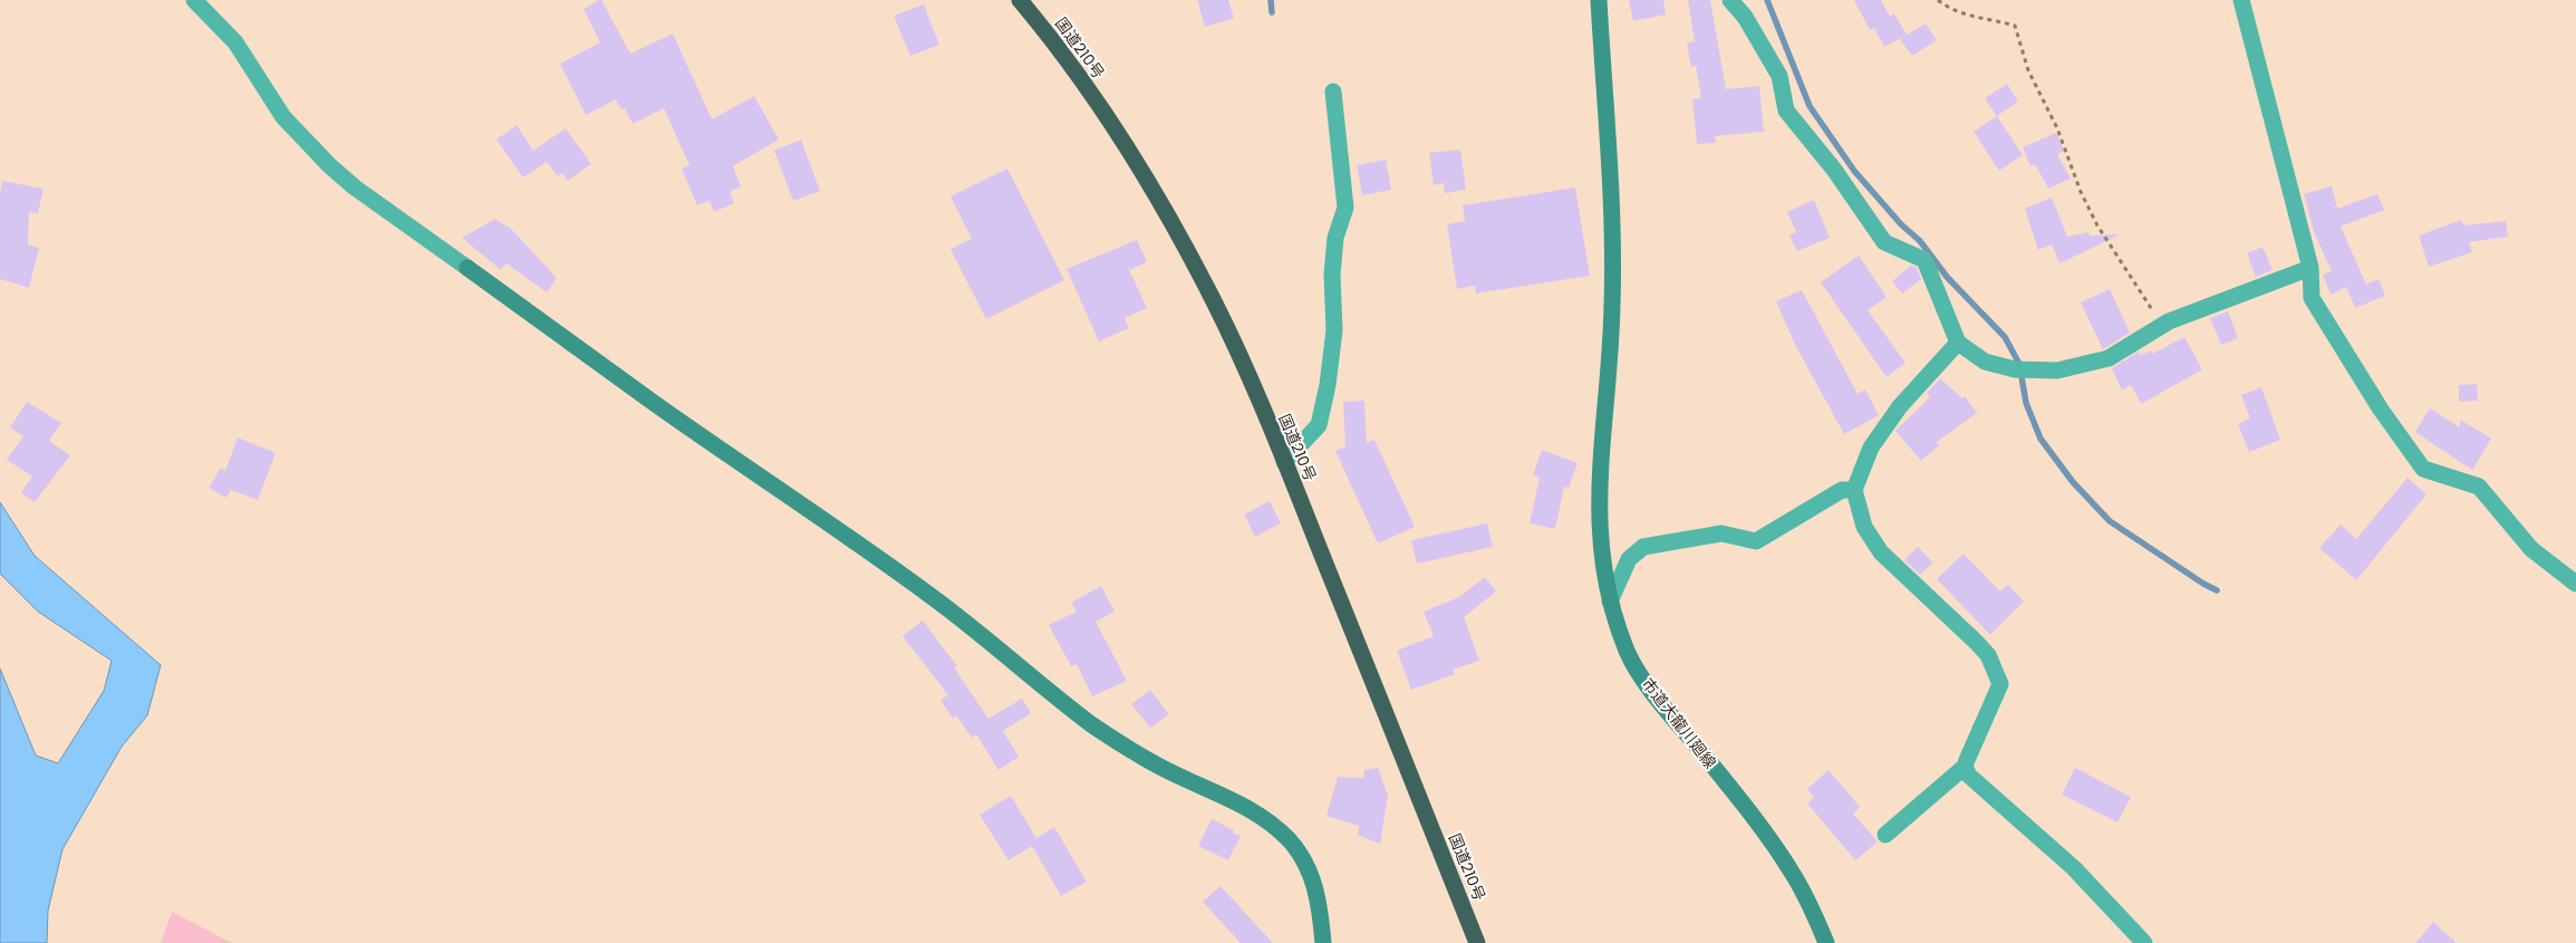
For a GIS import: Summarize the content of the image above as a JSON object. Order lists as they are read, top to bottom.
{
  "streets": {
    "highway": ["国道210号"],
    "street": ["市道大龍川廻線"]
  }
}
